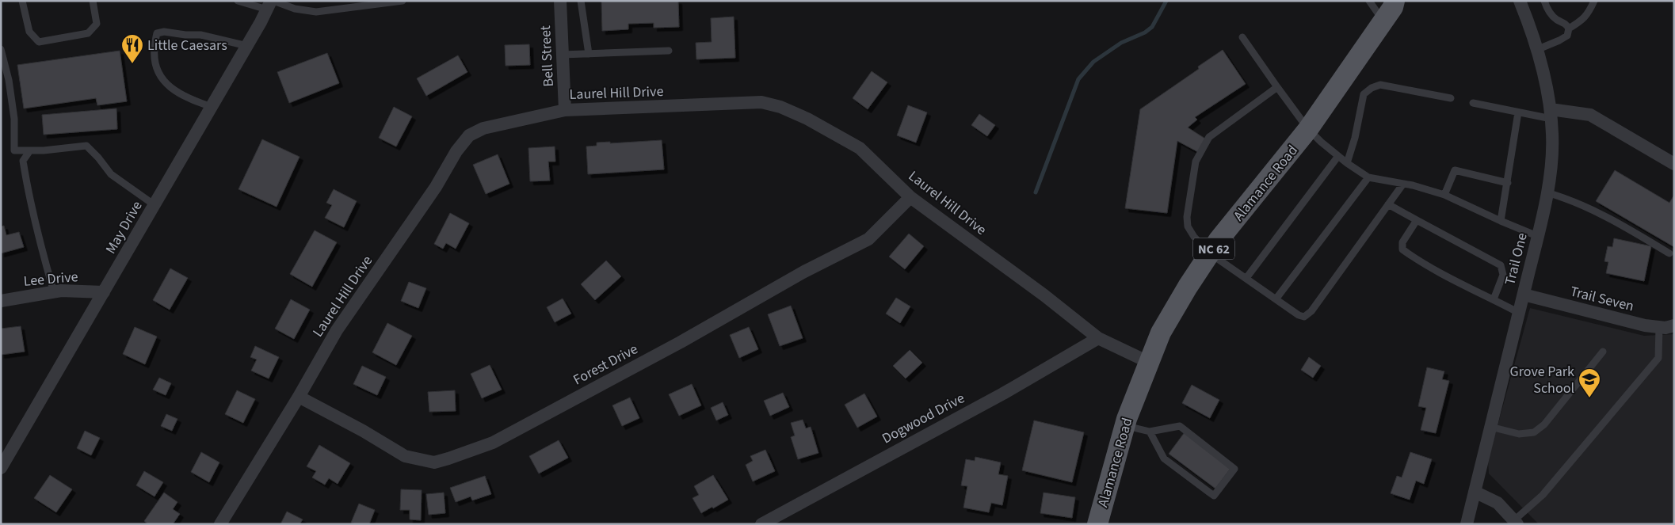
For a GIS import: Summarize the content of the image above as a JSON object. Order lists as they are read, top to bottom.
{
  "streets": {
    "main road": ["Alamance Road", "NC 62"],
    "street": [
      "Bell Street",
      "Laurel Hill Drive",
      "May Drive",
      "Trail One",
      "Lee Drive",
      "Trail Seven",
      "Forest Drive",
      "Dogwood Drive"
    ]
  },
  "crossings": [
    ["Bell Street", "Laurel Hill Drive"],
    ["Laurel Hill Drive", "Alamance Road"],
    ["Laurel Hill Drive", "Forest Drive"],
    ["Laurel Hill Drive", "Dogwood Drive"],
    ["May Drive", "Lee Drive"],
    ["Trail One", "Trail Seven"]
  ],
  "places": {
    "restaurant": ["Little Caesars"],
    "school or university": ["Grove Park School"]
  }
}
